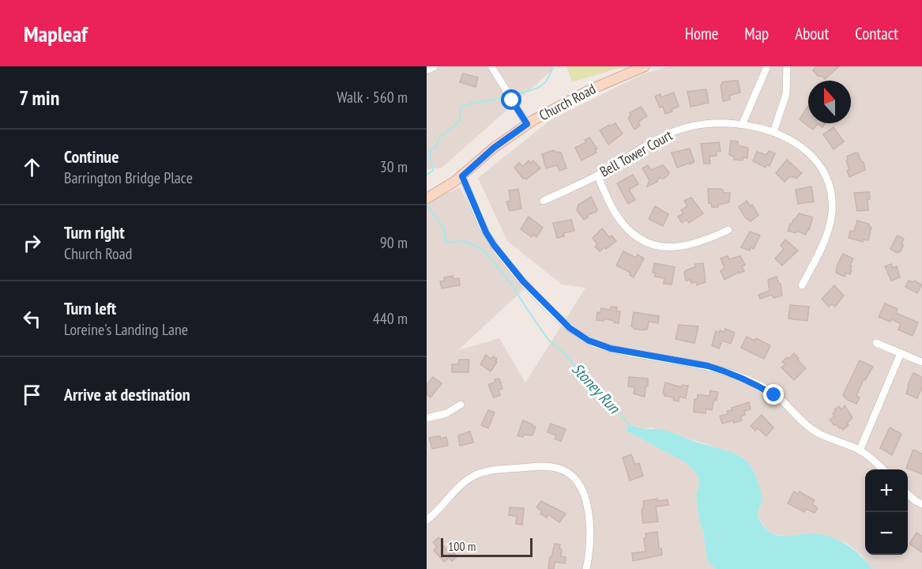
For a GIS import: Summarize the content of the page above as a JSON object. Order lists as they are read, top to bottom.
{
  "streets": {
    "main road": ["Church Road"],
    "street": ["Bell Tower Court"]
  },
  "water": ["Stoney Run"],
  "scale_bar": "100 m",
  "north": "top",
  "page": {
    "header": "Mapleaf",
    "nav": [
      "Home",
      "Map",
      "About",
      "Contact"
    ],
    "heading": ["7 min", "Walk · 560 m"],
    "list": [
      ["Continue", "Barrington Bridge Place", "30 m"],
      ["Turn right", "Church Road", "90 m"],
      ["Turn left", "Loreine's Landing Lane", "440 m"],
      "Arrive at destination"
    ],
    "map_buttons": ["+", "−"],
    "scale": "100 m"
  }
}
